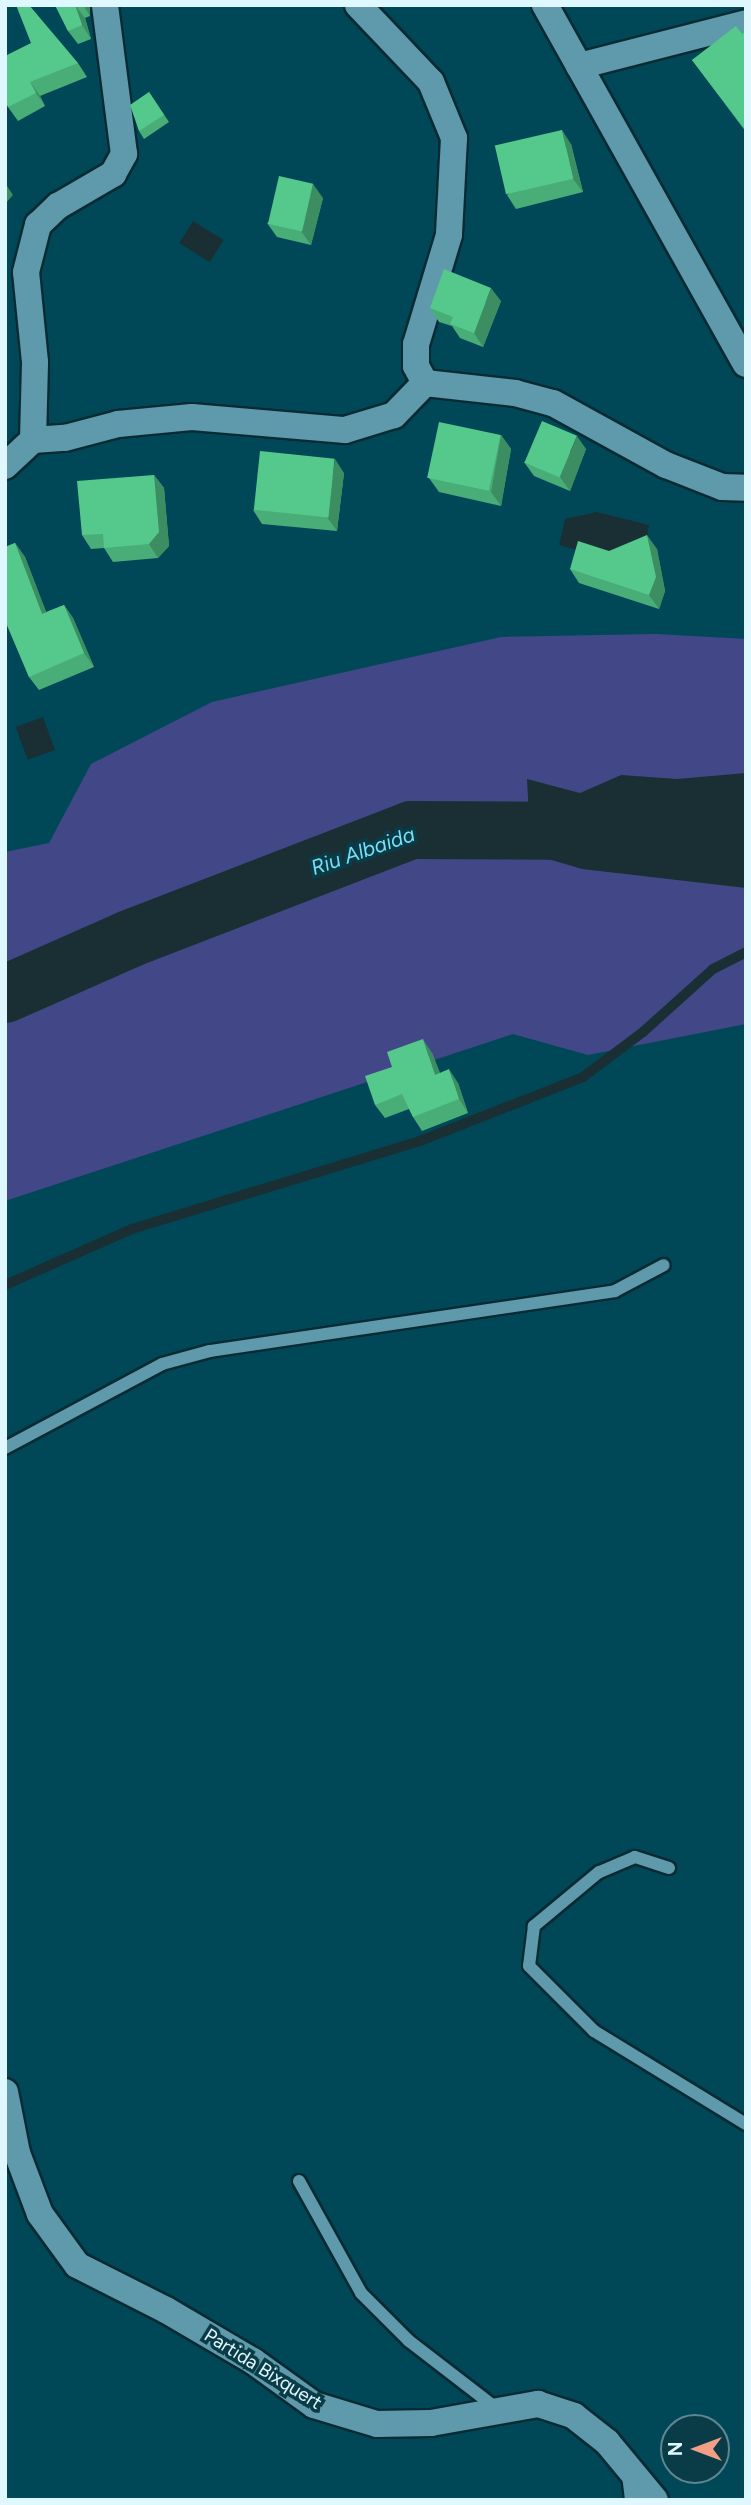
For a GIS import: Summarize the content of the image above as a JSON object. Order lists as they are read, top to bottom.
{
  "streets": {
    "street": ["Partida Bixquert"]
  },
  "water": ["Riu Albaida"],
  "north": "left"
}
